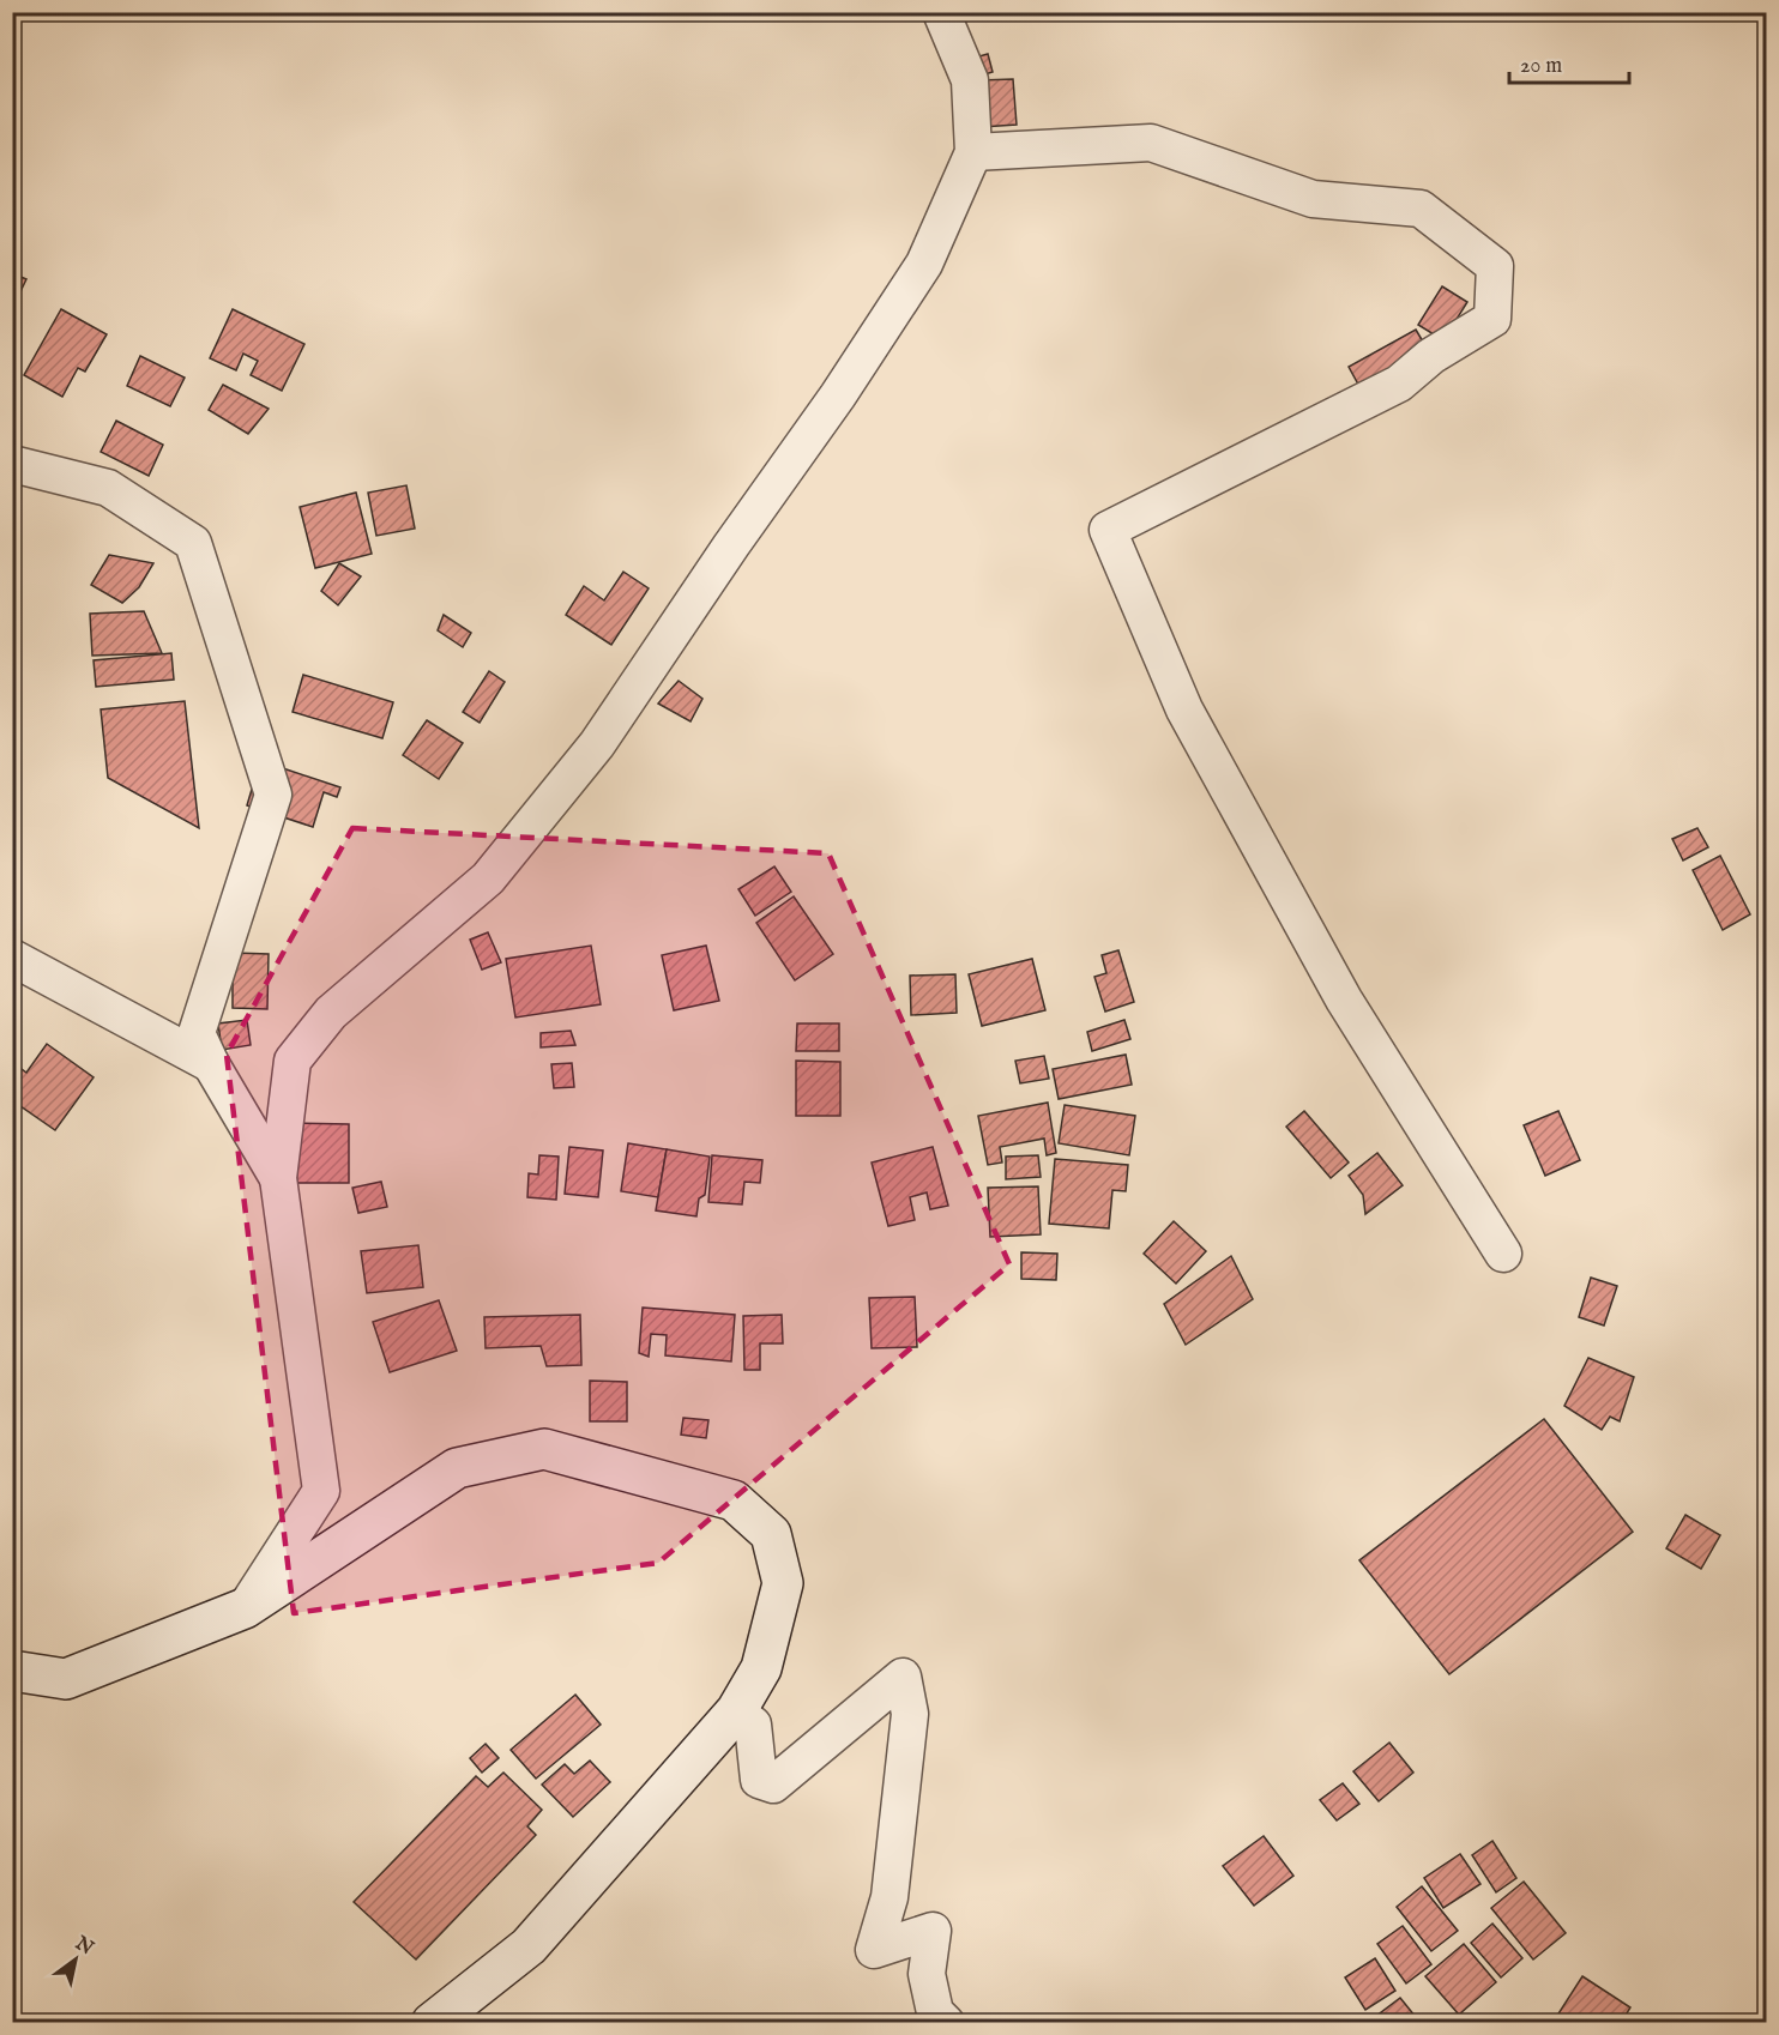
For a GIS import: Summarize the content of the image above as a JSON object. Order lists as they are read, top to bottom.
{
  "scale_bar": "20 m",
  "north": "top right"
}
